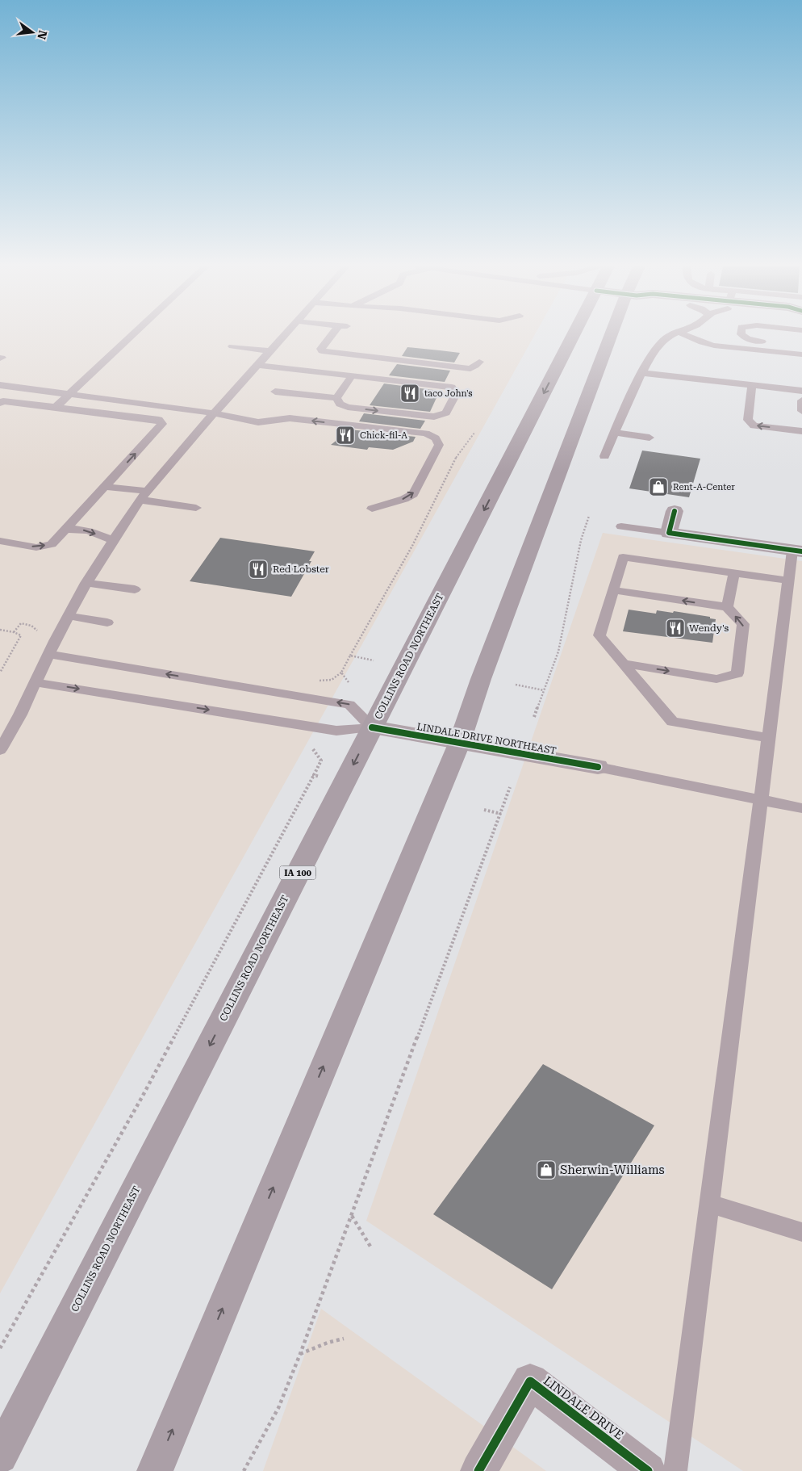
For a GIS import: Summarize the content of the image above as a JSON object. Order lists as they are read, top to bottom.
{
  "streets": {
    "highway": ["COLLINS ROAD NORTHEAST", "IA 100"],
    "street": ["LINDALE DRIVE NORTHEAST", "LINDALE DRIVE"]
  },
  "crossings": [
    ["COLLINS ROAD NORTHEAST", "LINDALE DRIVE NORTHEAST"]
  ],
  "places": {
    "restaurant": [
      "taco John's",
      "Chick-fil-A",
      "Red Lobster",
      "Wendy's"
    ],
    "shop": ["Rent-A-Center", "Sherwin-Williams"]
  },
  "north": "right"
}
